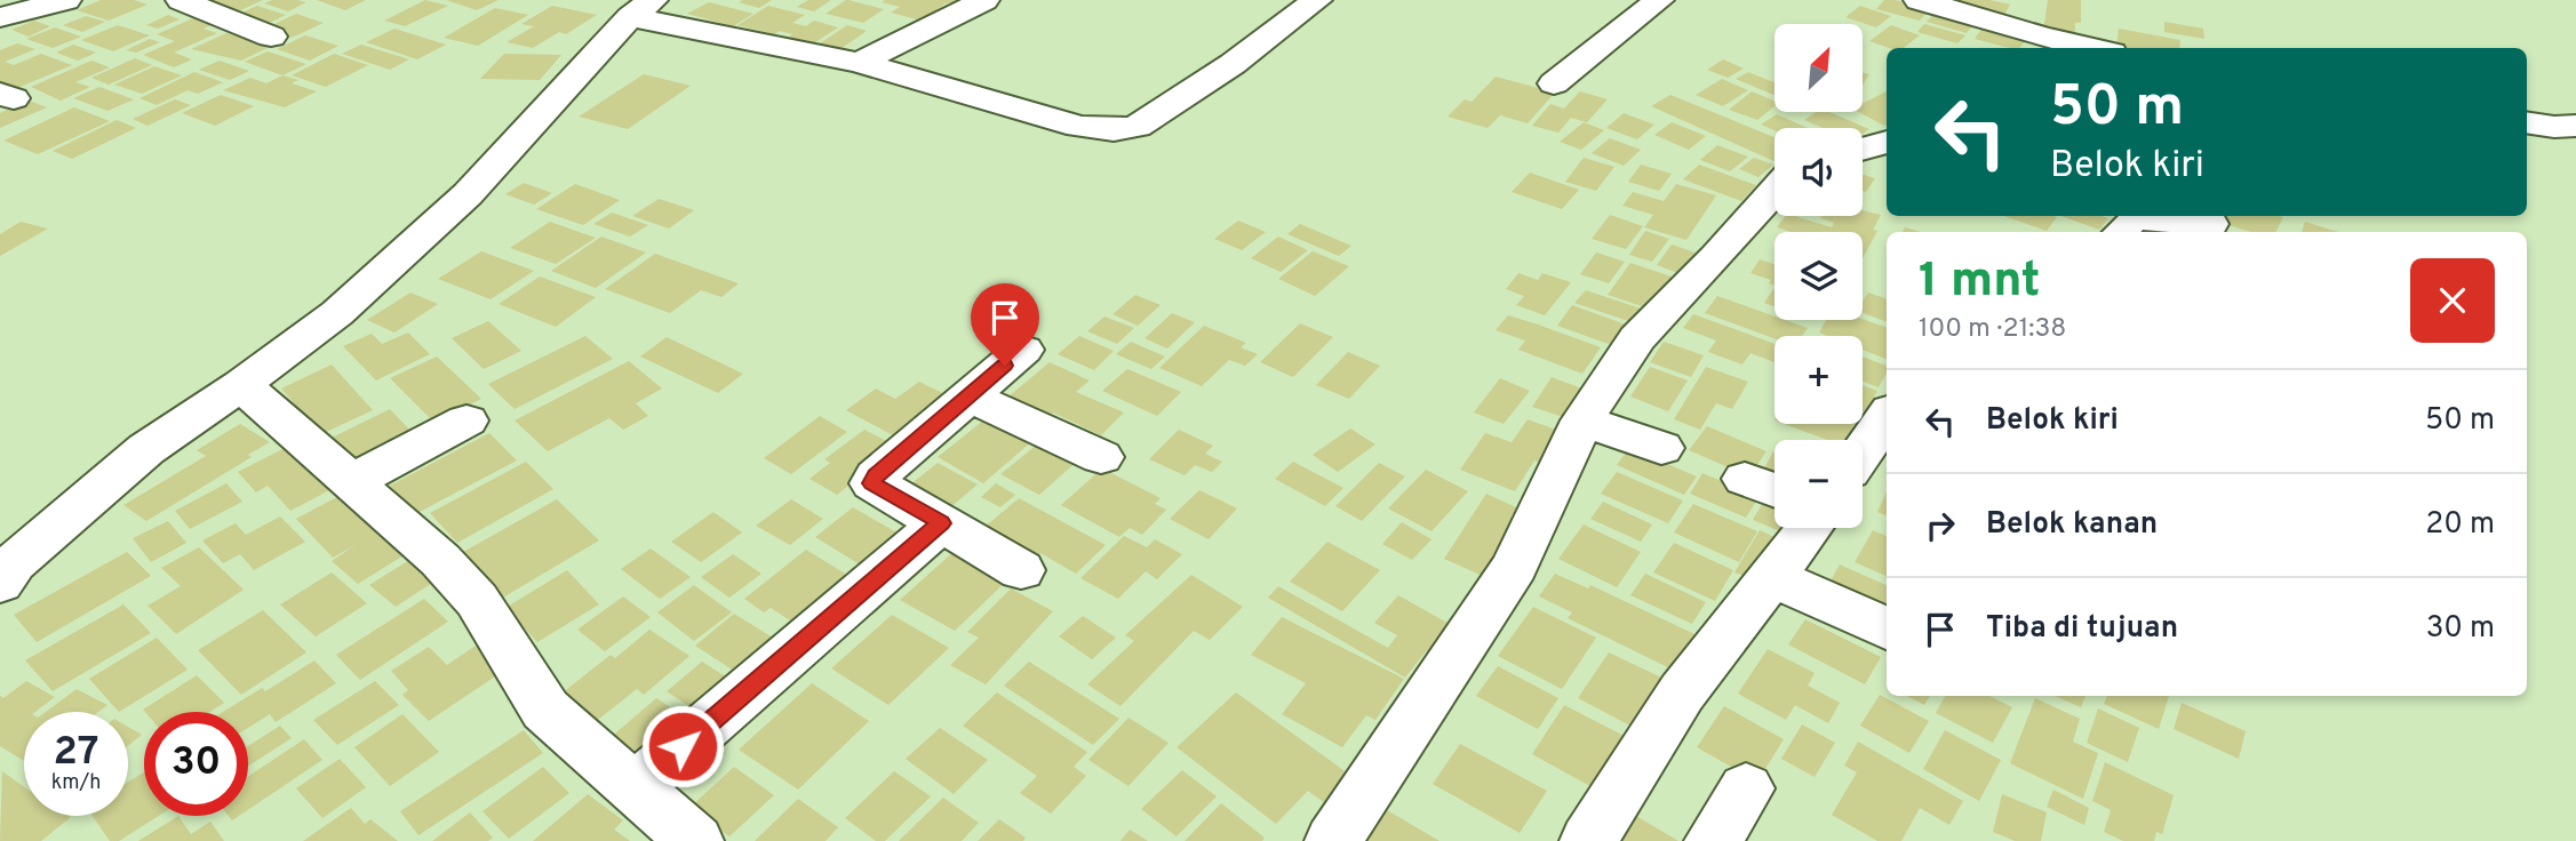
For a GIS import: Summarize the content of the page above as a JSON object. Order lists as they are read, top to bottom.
{
  "north": "top right",
  "page": {
    "map_buttons": ["+", "−"],
    "turn": ["50 m", "Belok kiri"],
    "heading": ["1 mnt", "100 m · 21:38"],
    "list": [
      {
        "name": "Belok kiri",
        "value": "50 m"
      },
      {
        "name": "Belok kanan",
        "value": "20 m"
      },
      {
        "name": "Tiba di tujuan",
        "value": "30 m"
      }
    ],
    "speed": "27 km/h",
    "limit": "30"
  }
}
